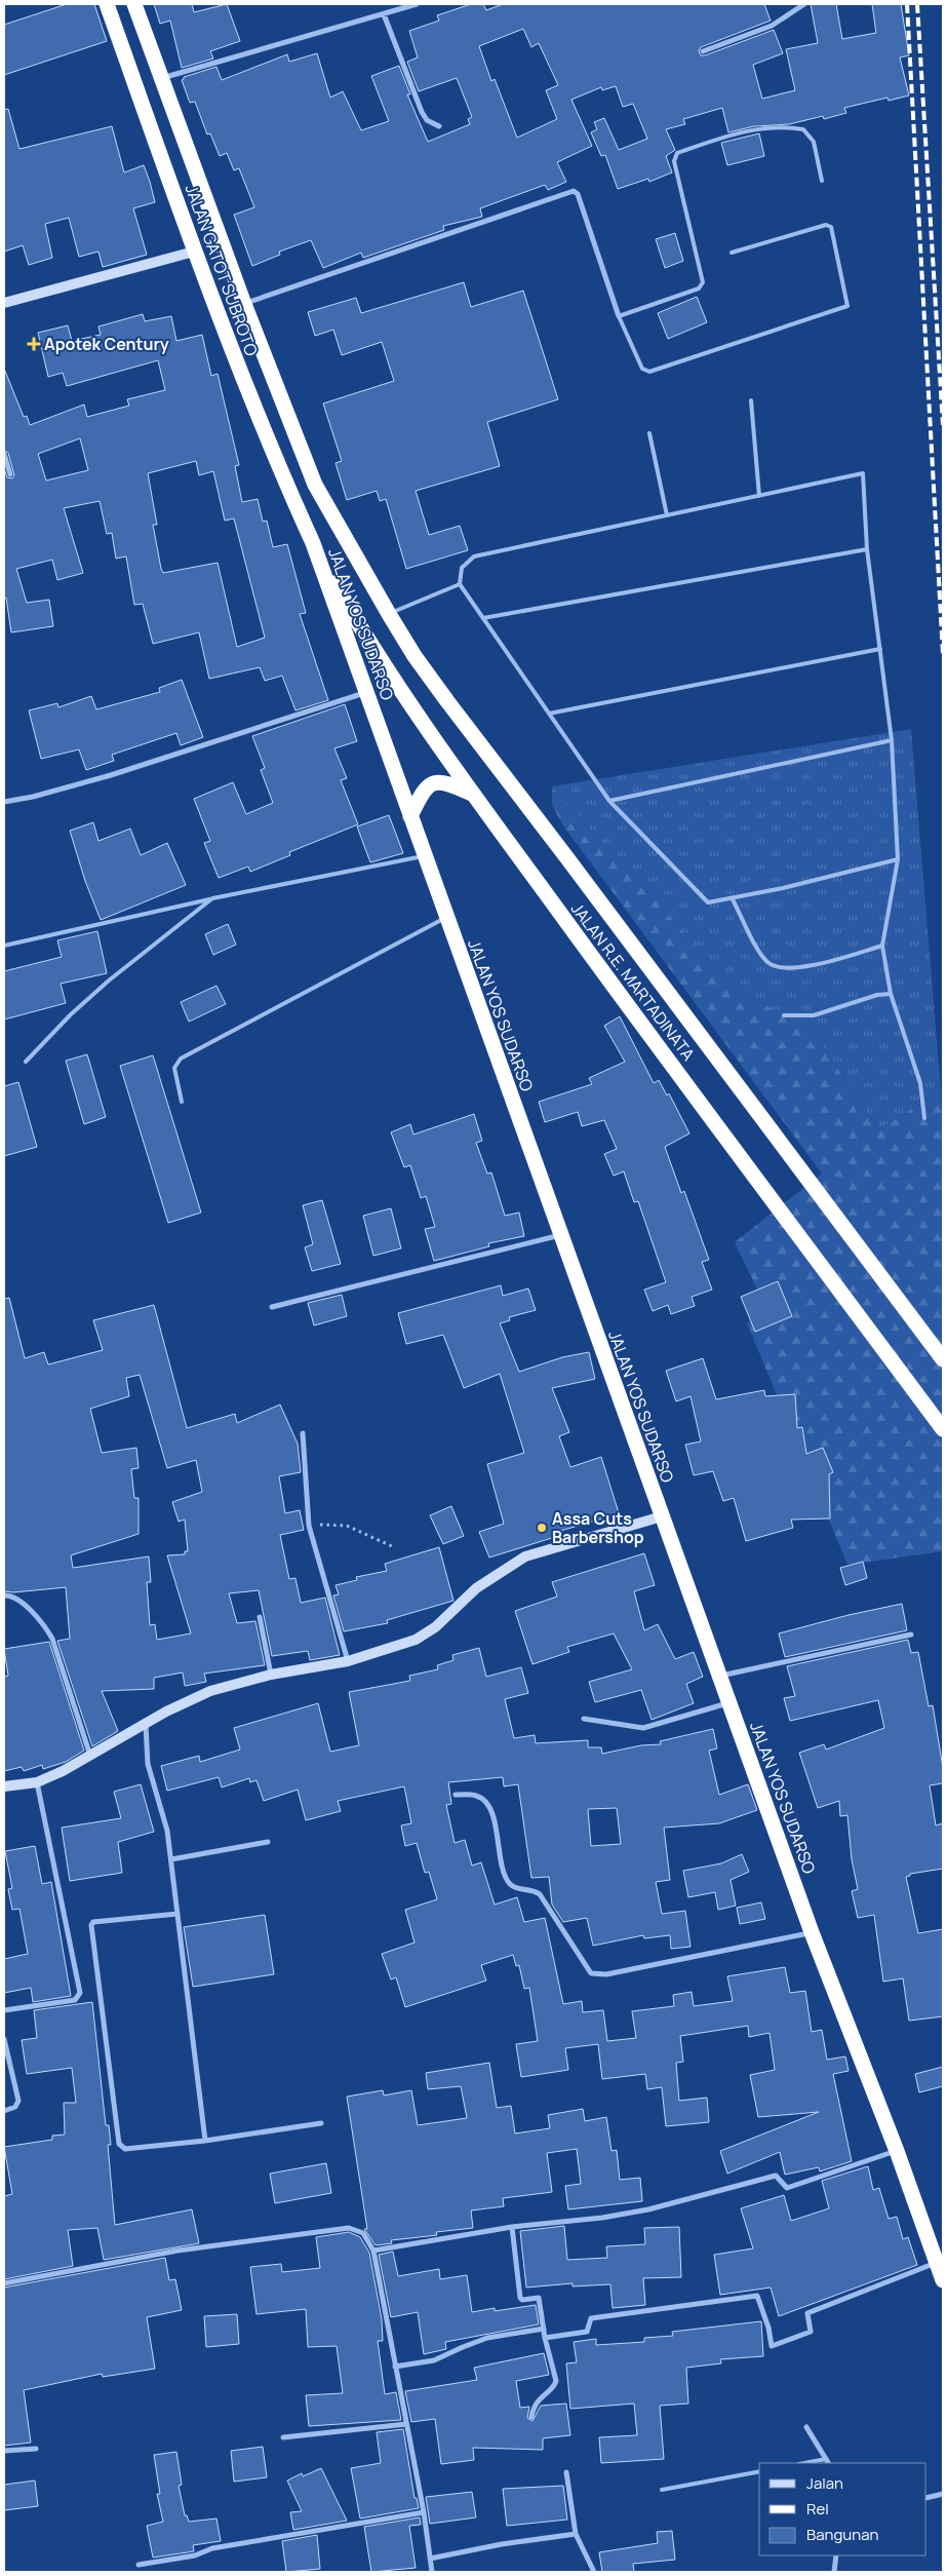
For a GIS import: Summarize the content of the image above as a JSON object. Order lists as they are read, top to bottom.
{
  "streets": {
    "highway": ["JALAN GATOT SUBROTO", "JALAN YOS SUDARSO", "JALAN R.E. MARTADINATA"]
  },
  "crossings": [
    ["JALAN GATOT SUBROTO", "JALAN YOS SUDARSO"],
    ["JALAN GATOT SUBROTO", "JALAN R.E. MARTADINATA"],
    ["JALAN YOS SUDARSO", "JALAN R.E. MARTADINATA"]
  ],
  "places": {
    "health": ["Apotek Century"],
    "other": ["Assa Cuts Barbershop"]
  },
  "legend": ["Jalan", "Rel", "Bangunan"]
}
